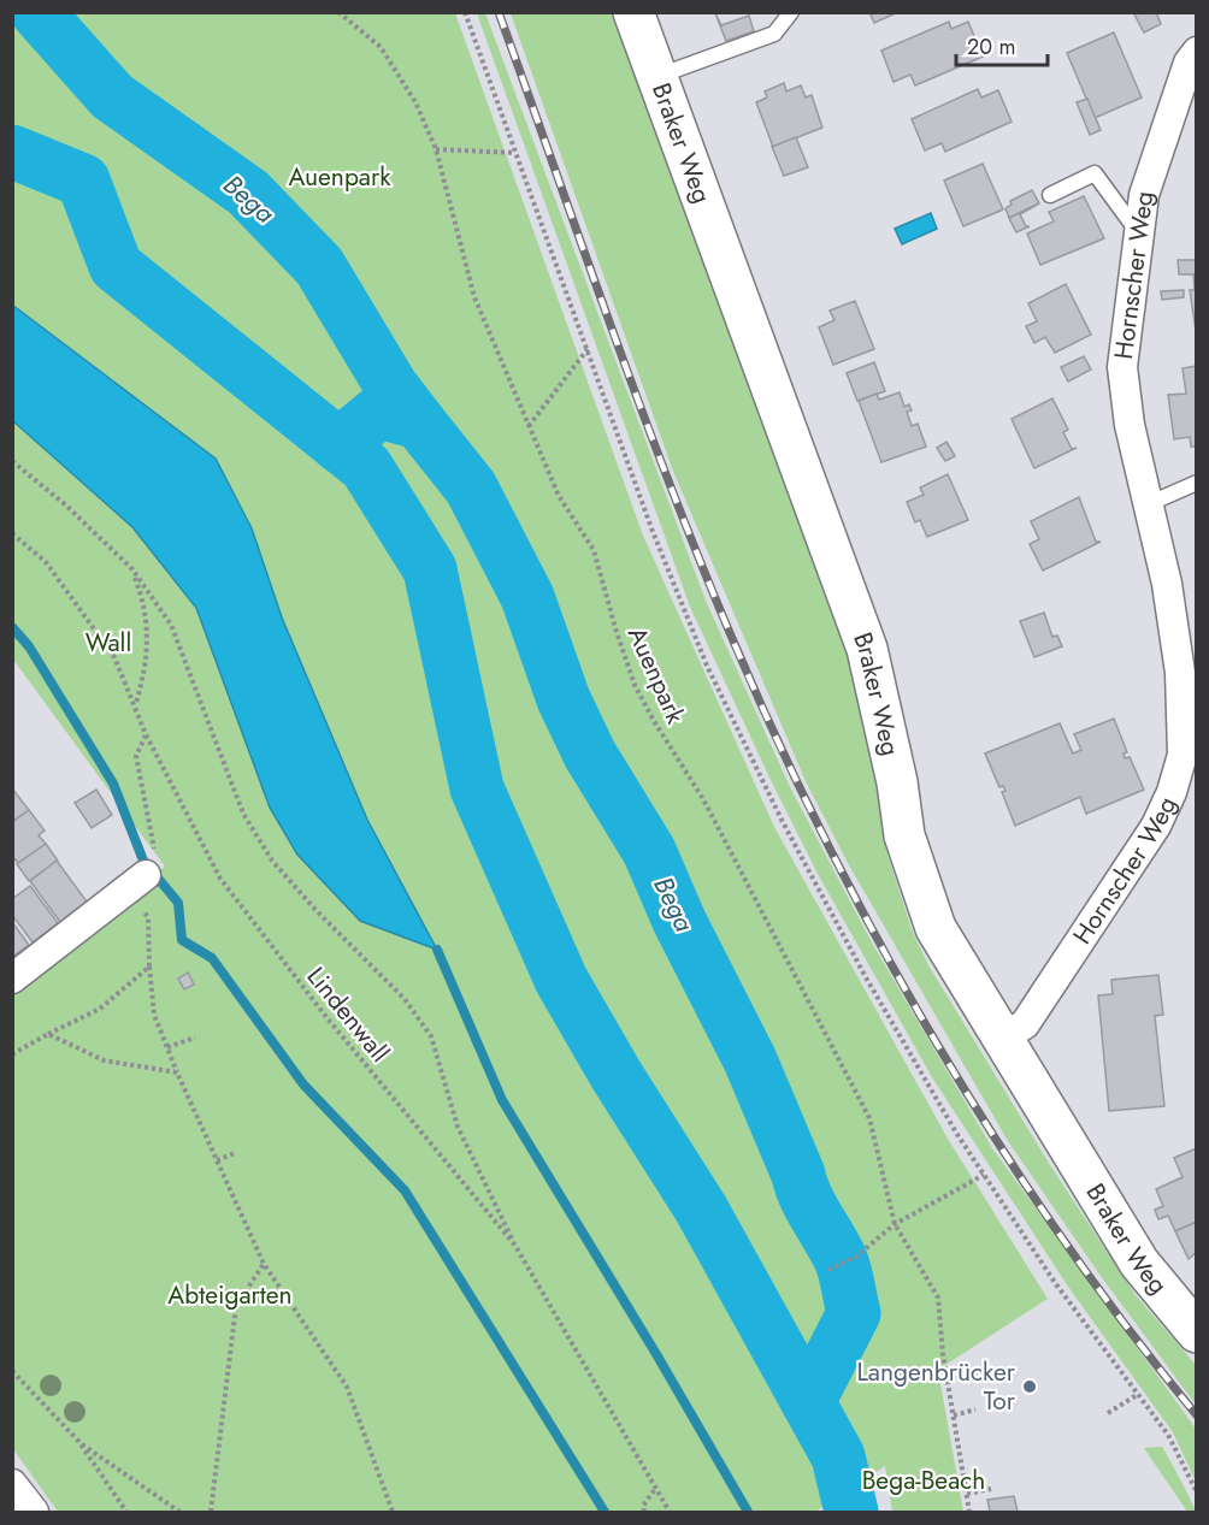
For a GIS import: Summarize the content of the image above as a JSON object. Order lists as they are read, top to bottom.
{
  "streets": {
    "street": ["Braker Weg", "Hornscher Weg"],
    "path": ["Auenpark", "Lindenwall"]
  },
  "crossings": [
    ["Braker Weg", "Hornscher Weg"]
  ],
  "water": ["Bega"],
  "parks": [
    "Auenpark",
    "Wall",
    "Abteigarten",
    "Bega-Beach"
  ],
  "places": ["Langenbrücker Tor"],
  "scale_bar": "20 m"
}
